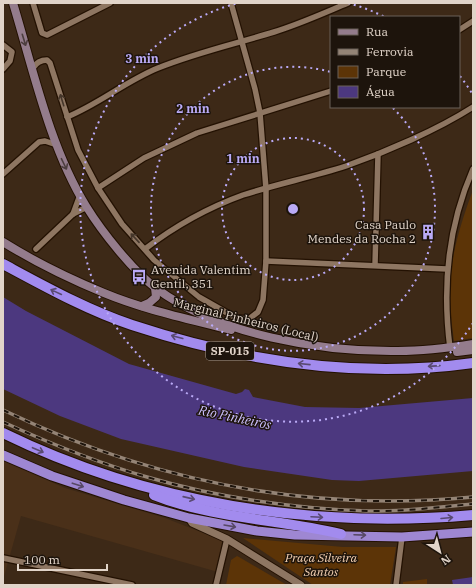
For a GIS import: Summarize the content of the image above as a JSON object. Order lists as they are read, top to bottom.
{
  "streets": {
    "highway": ["SP-015"],
    "main road": ["Marginal Pinheiros (Local)"]
  },
  "water": ["Rio Pinheiros"],
  "parks": ["Praça Silveira Santos"],
  "places": {
    "building": ["Casa Paulo Mendes da Rocha 2"],
    "bus stop": ["Avenida Valentim Gentil, 351"]
  },
  "legend": [
    "Rua",
    "Ferrovia",
    "Parque",
    "Água"
  ],
  "scale_bar": "100 m",
  "north": "bottom right",
  "rings": ["3 min", "2 min", "1 min"]
}
